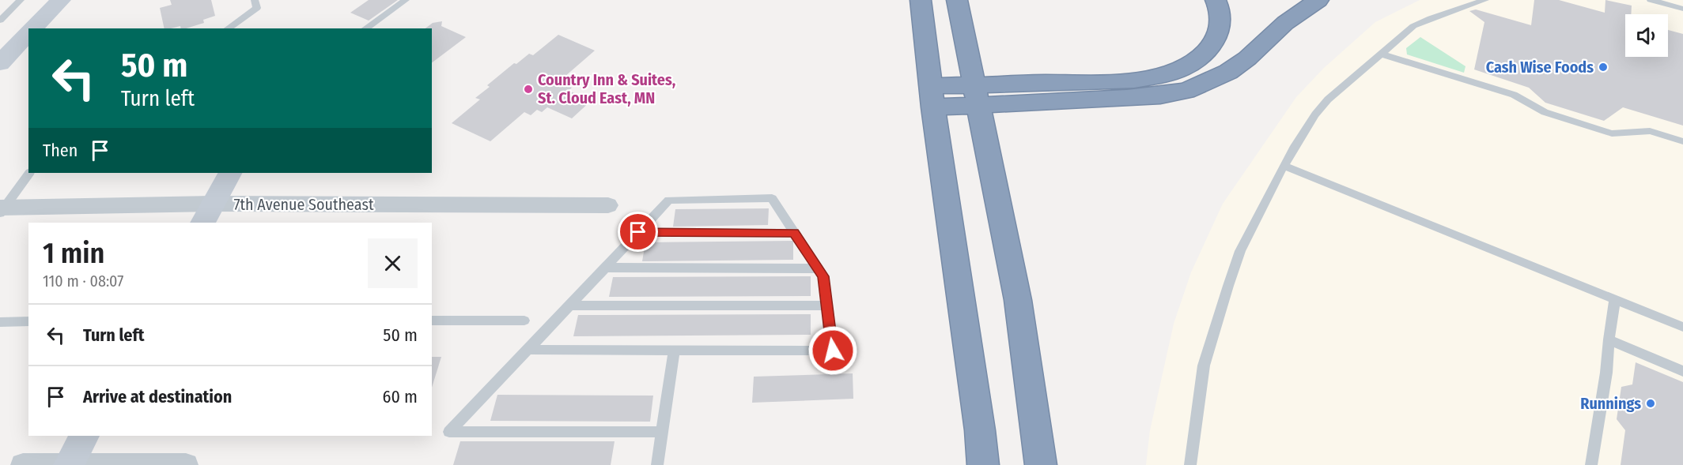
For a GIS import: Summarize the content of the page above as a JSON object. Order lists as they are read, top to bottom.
{
  "streets": {
    "street": ["7th Avenue Southeast"]
  },
  "places": ["Cash Wise Foods", "Country Inn & Suites, St. Cloud East, MN", "Runnings"],
  "page": {
    "turn": ["50 m", "Turn left"],
    "then": "Then",
    "heading": ["1 min", "110 m · 08:07"],
    "list": [
      {
        "name": "Turn left",
        "value": "50 m"
      },
      {
        "name": "Arrive at destination",
        "value": "60 m"
      }
    ]
  }
}
